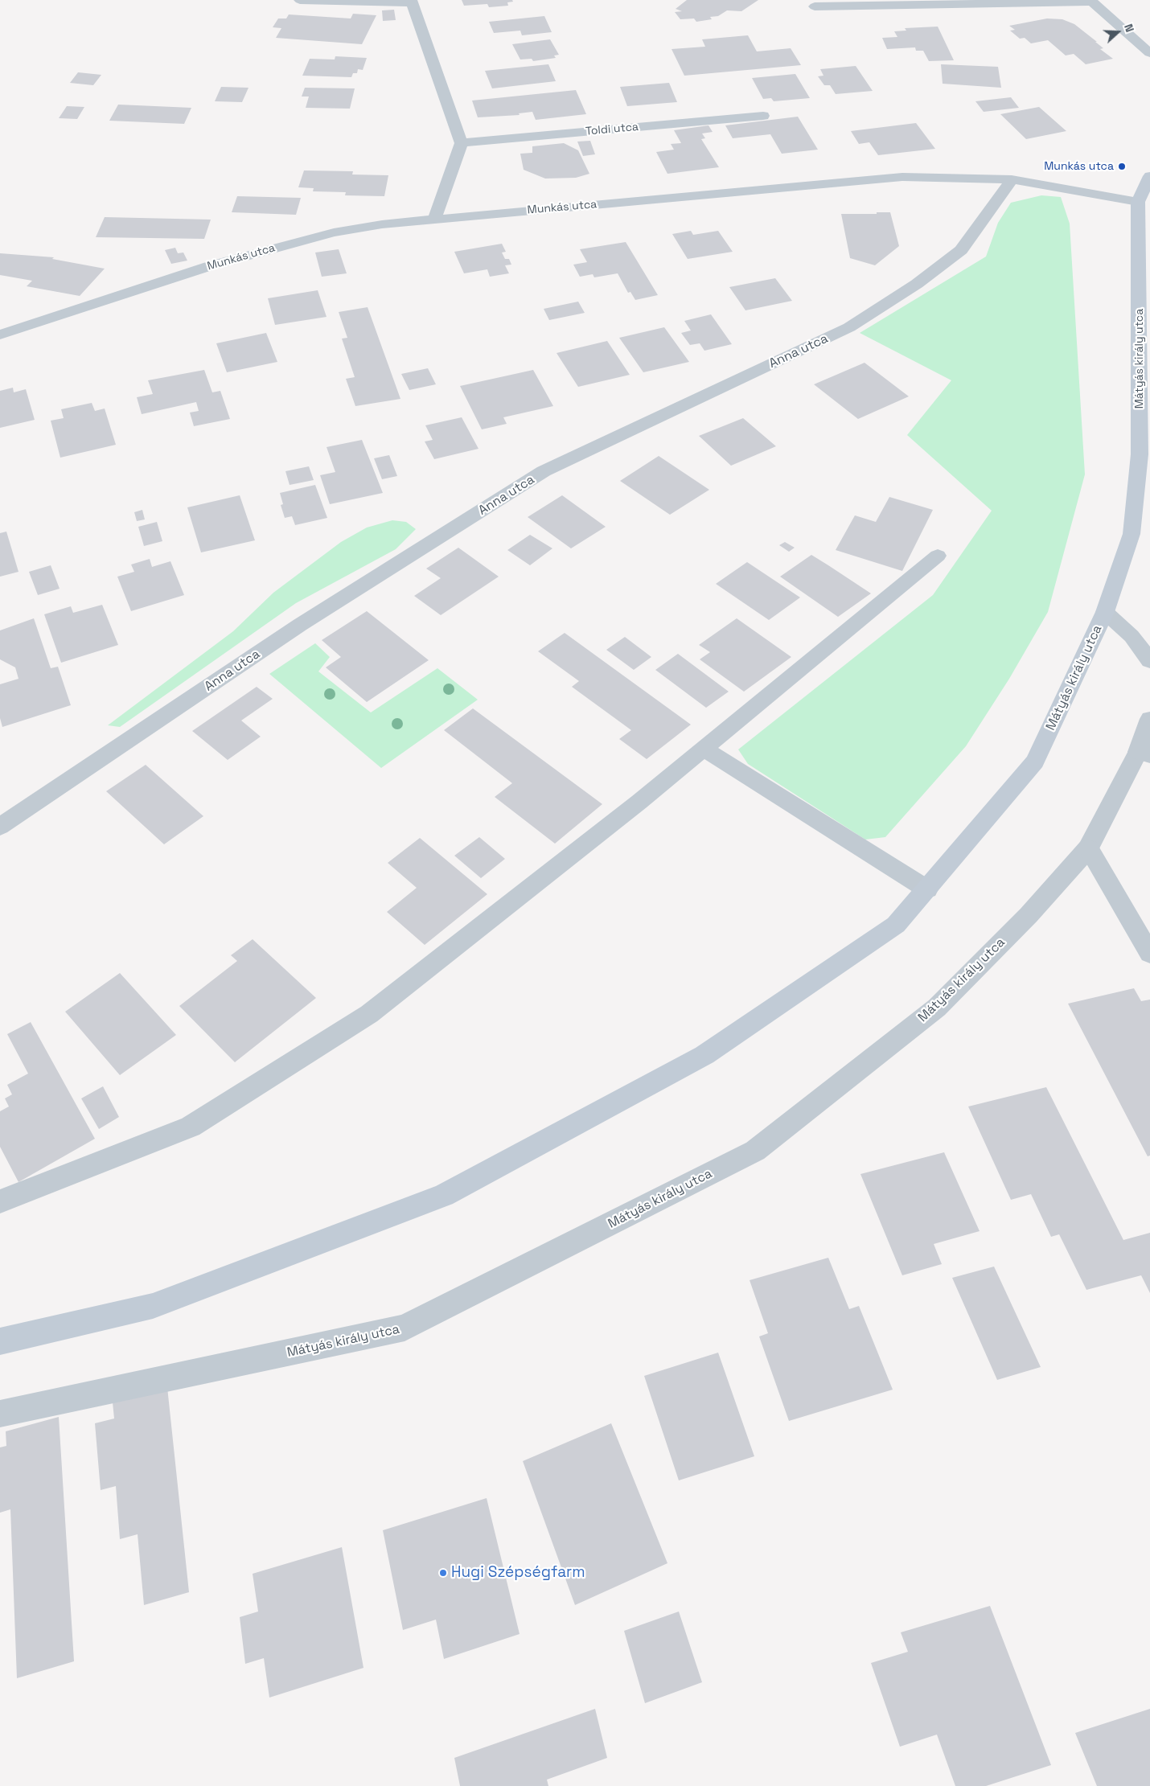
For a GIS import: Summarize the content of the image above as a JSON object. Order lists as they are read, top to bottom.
{
  "streets": {
    "main road": ["Mátyás király utca"],
    "street": ["Toldi utca", "Munkás utca", "Anna utca"]
  },
  "crossings": [
    ["Munkás utca", "Anna utca"],
    ["Munkás utca", "Mátyás király utca"]
  ],
  "places": ["Munkás utca", "Hugi Szépségfarm"],
  "north": "right"
}
